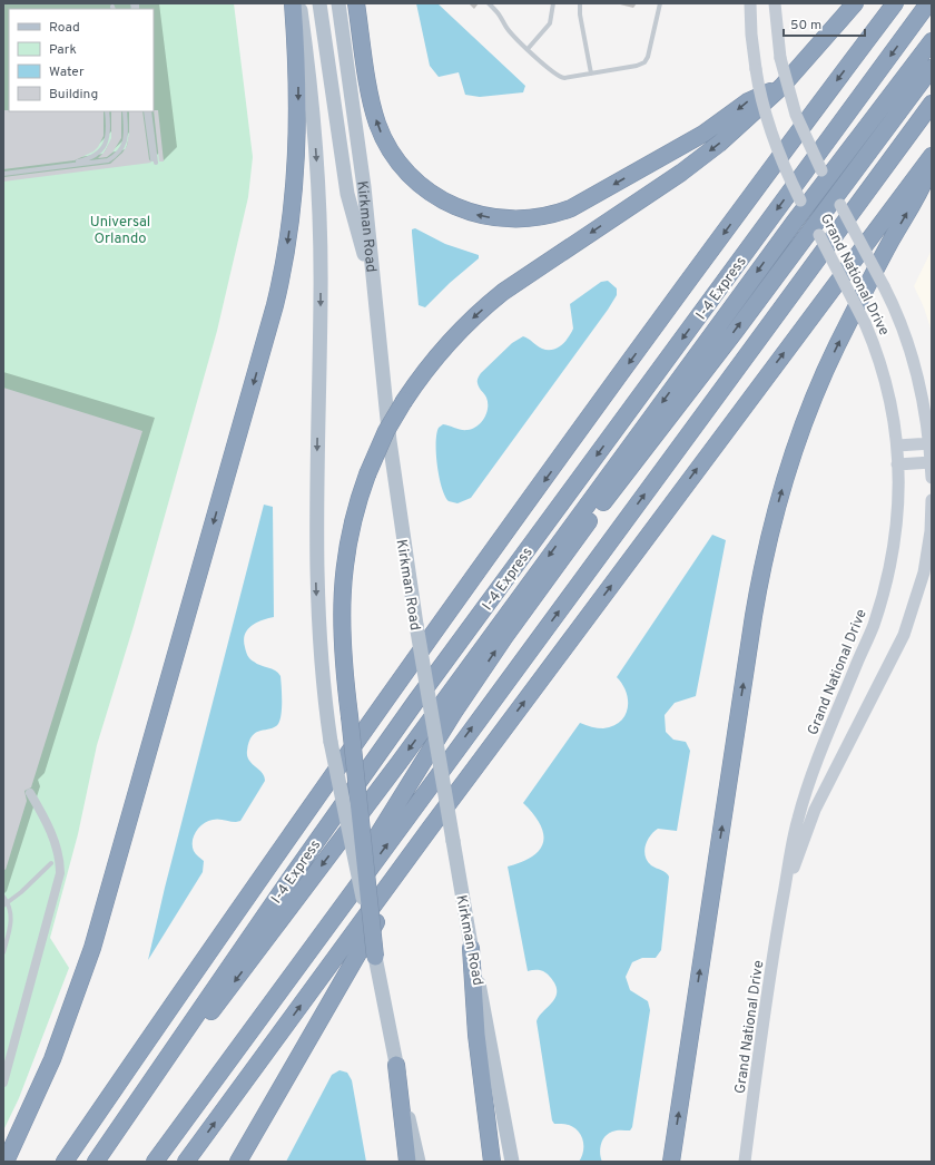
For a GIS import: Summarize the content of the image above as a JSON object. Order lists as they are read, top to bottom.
{
  "streets": {
    "highway": ["I-4 Express"],
    "main road": ["Kirkman Road"],
    "street": ["Grand National Drive"]
  },
  "parks": ["Universal Orlando"],
  "legend": [
    "Road",
    "Park",
    "Water",
    "Building"
  ],
  "scale_bar": "50 m"
}
